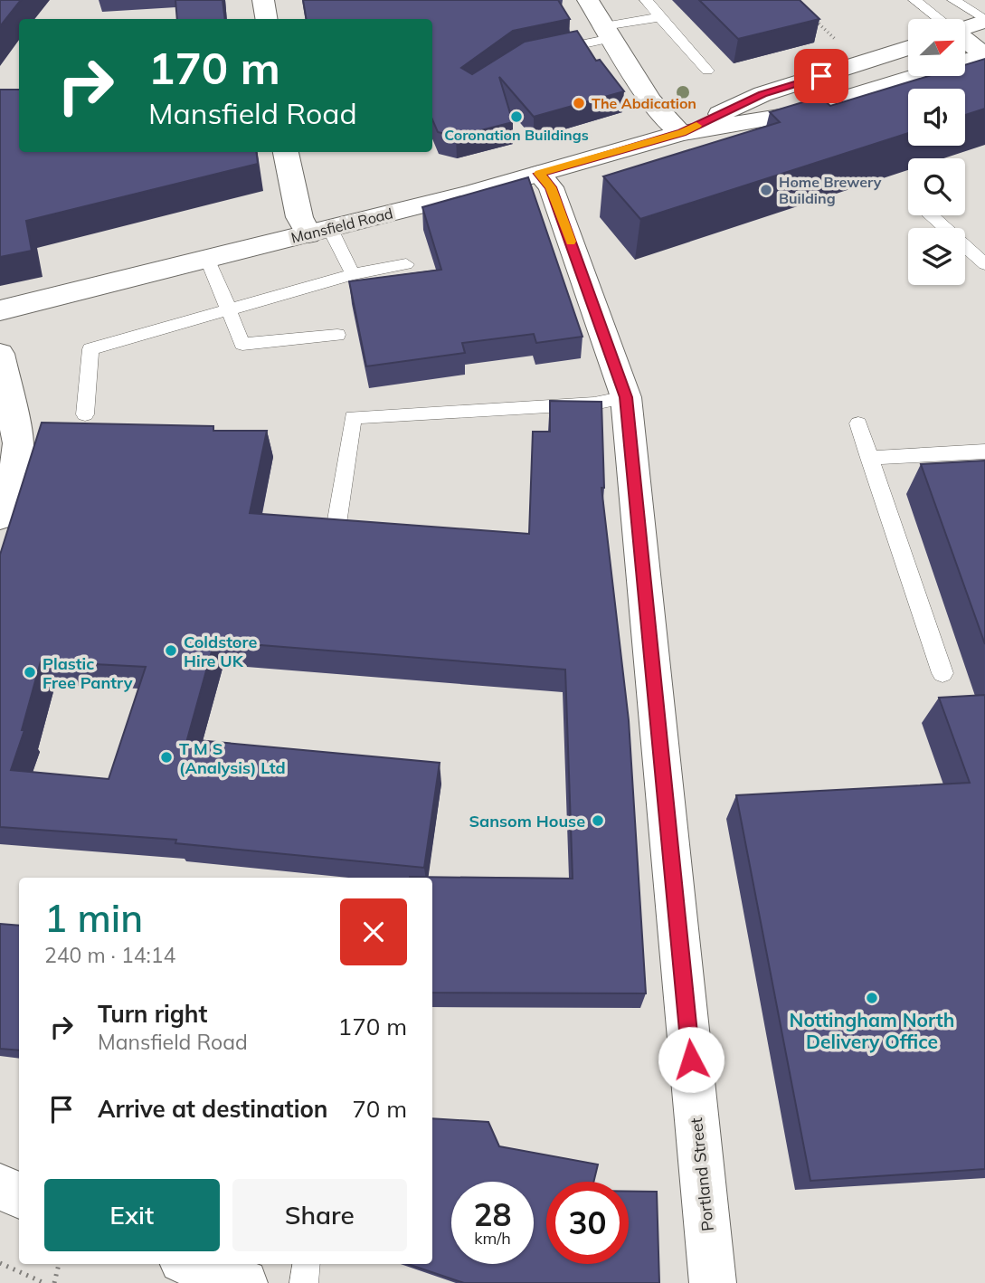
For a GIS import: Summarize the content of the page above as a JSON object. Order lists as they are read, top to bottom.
{
  "streets": {
    "main road": ["Mansfield Road", "Portland Street"]
  },
  "crossings": [
    ["Mansfield Road", "Portland Street"]
  ],
  "places": [
    "The Abdication",
    "Coronation Buildings",
    "Home Brewery Building",
    "Coldstore Hire UK",
    "Plastic Free Pantry",
    "T M S (Analysis) Ltd",
    "Sansom House",
    "Nottingham North Delivery Office"
  ],
  "north": "top right",
  "page": {
    "turn": ["170 m", "Mansfield Road"],
    "heading": ["1 min", "240 m · 14:14"],
    "list": [
      {
        "name": "Turn right",
        "note": "Mansfield Road",
        "value": "170 m"
      },
      {
        "name": "Arrive at destination",
        "value": "70 m"
      }
    ],
    "buttons": ["Exit", "Share"],
    "speed": "28 km/h",
    "limit": "30"
  }
}
